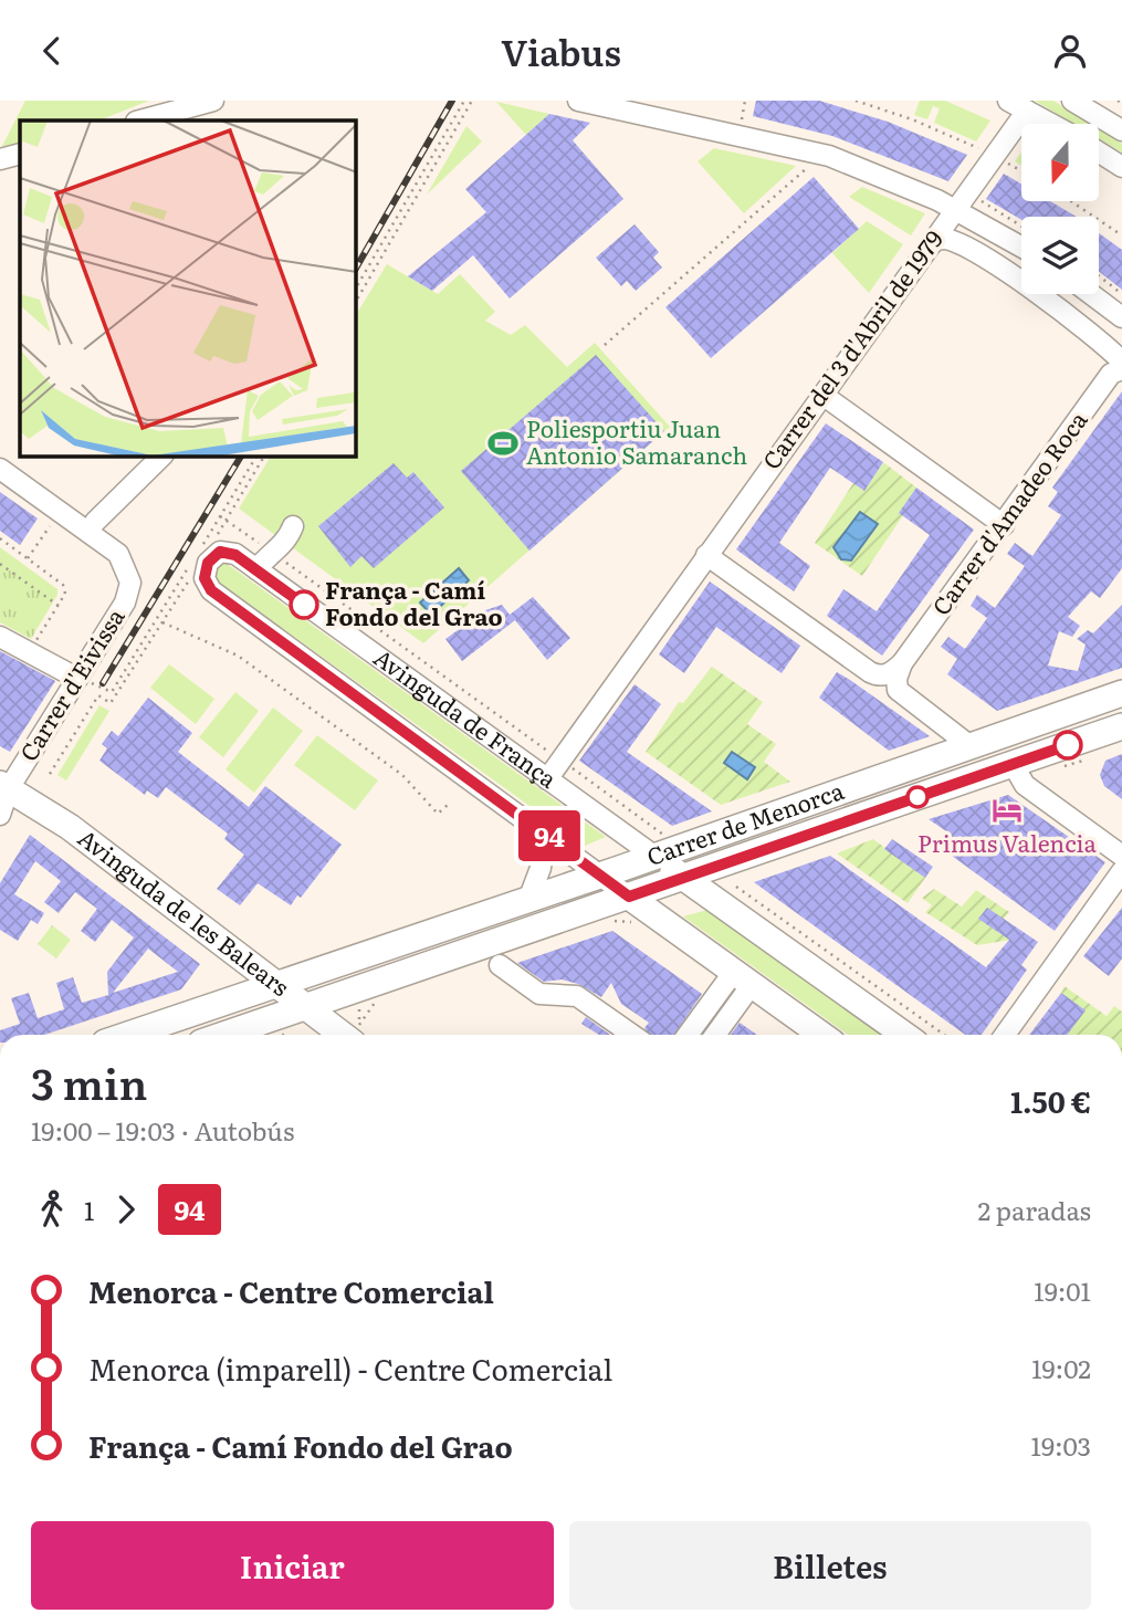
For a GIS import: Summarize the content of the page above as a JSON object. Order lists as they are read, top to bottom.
{
  "streets": {
    "main road": ["Avinguda de França", "Carrer de Menorca", "Avinguda de les Balears"],
    "street": ["Carrer del 3 d'Abril de 1979", "Carrer d'Amadeo Roca", "Carrer d'Eivissa"]
  },
  "crossings": [
    ["Carrer del 3 d'Abril de 1979", "Avinguda de França"],
    ["Carrer d'Eivissa", "Avinguda de les Balears"],
    ["Avinguda de França", "Carrer de Menorca"],
    ["Carrer de Menorca", "Avinguda de les Balears"]
  ],
  "places": {
    "sports": ["Poliesportiu Juan Antonio Samaranch"],
    "other": ["França - Camí Fondo del Grao"],
    "hotel": ["Primus Valencia"]
  },
  "lines": ["bus line 94"],
  "north": "bottom",
  "page": {
    "header": "Viabus",
    "on_map": "94",
    "heading": ["3 min", "19:00 – 19:03 · Autobús", "1.50 €"],
    "legs": ["1", "94", "2 paradas"],
    "list": [
      {
        "name": "Menorca - Centre Comercial",
        "value": "19:01"
      },
      {
        "name": "Menorca (imparell) - Centre Comercial",
        "value": "19:02"
      },
      {
        "name": "França - Camí Fondo del Grao",
        "value": "19:03"
      }
    ],
    "buttons": ["Iniciar", "Billetes"]
  }
}
